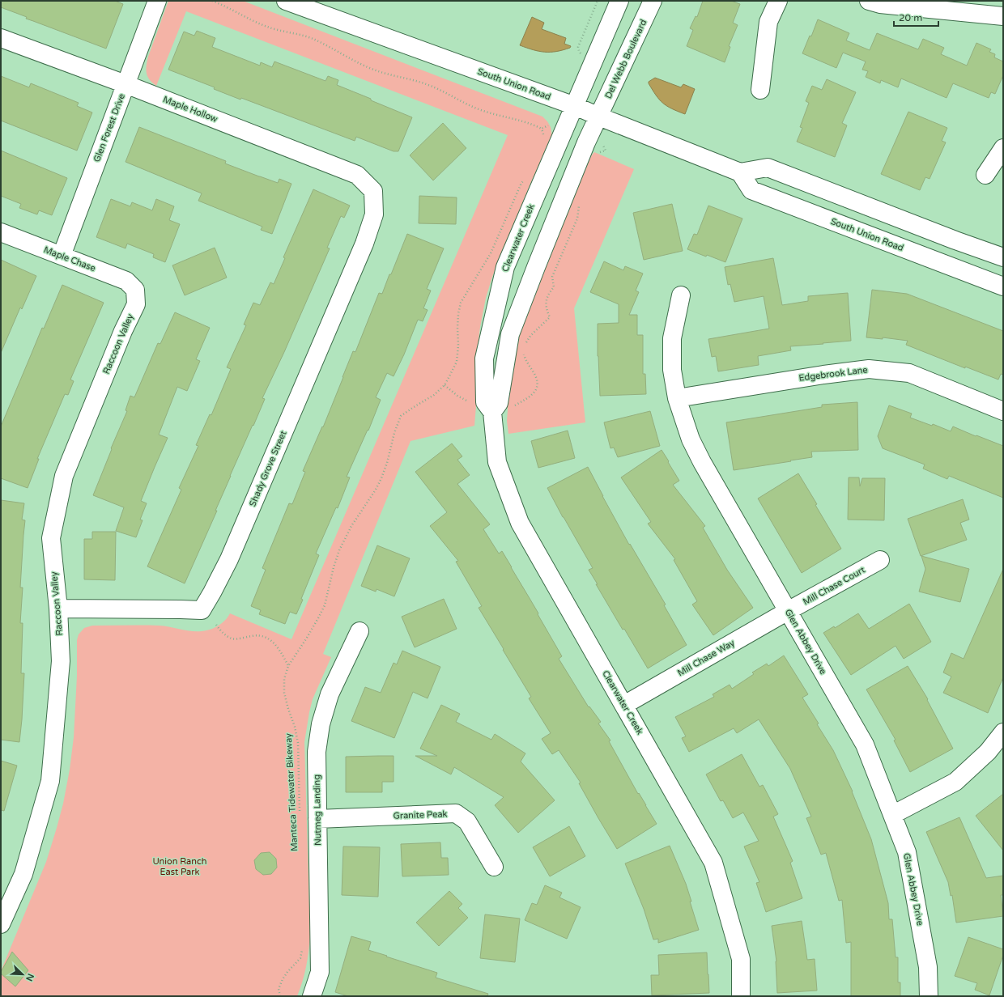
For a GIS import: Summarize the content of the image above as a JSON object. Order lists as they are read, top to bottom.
{
  "streets": {
    "street": [
      "Del Webb Boulevard",
      "South Union Road",
      "Maple Hollow",
      "Glen Forest Drive",
      "Clearwater Creek",
      "Maple Chase",
      "Raccoon Valley",
      "Edgebrook Lane",
      "Shady Grove Street",
      "Mill Chase Court",
      "Glen Abbey Drive",
      "Mill Chase Way",
      "Nutmeg Landing",
      "Granite Peak"
    ],
    "path": ["Manteca Tidewater Bikeway"]
  },
  "crossings": [
    ["Del Webb Boulevard", "South Union Road"],
    ["South Union Road", "Clearwater Creek"],
    ["Maple Hollow", "Glen Forest Drive"],
    ["Maple Hollow", "Shady Grove Street"],
    ["Glen Forest Drive", "Maple Chase"],
    ["Clearwater Creek", "Mill Chase Way"],
    ["Maple Chase", "Raccoon Valley"],
    ["Raccoon Valley", "Shady Grove Street"],
    ["Edgebrook Lane", "Glen Abbey Drive"],
    ["Mill Chase Court", "Glen Abbey Drive"],
    ["Mill Chase Court", "Mill Chase Way"],
    ["Glen Abbey Drive", "Mill Chase Way"],
    ["Nutmeg Landing", "Granite Peak"]
  ],
  "parks": ["Union Ranch East Park"],
  "scale_bar": "20 m",
  "north": "bottom right"
}
